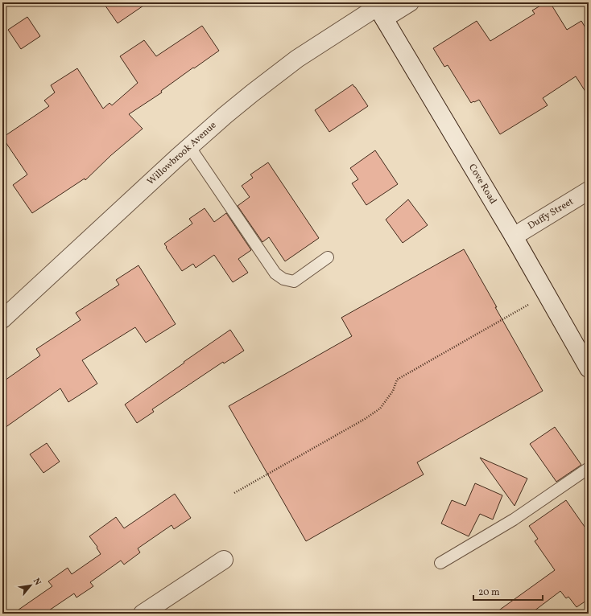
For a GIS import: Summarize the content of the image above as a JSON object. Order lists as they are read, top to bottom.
{
  "streets": {
    "street": ["Willowbrook Avenue", "Cove Road", "Duffy Street"]
  },
  "crossings": [
    ["Willowbrook Avenue", "Cove Road"],
    ["Cove Road", "Duffy Street"]
  ],
  "scale_bar": "20 m",
  "north": "top right"
}
